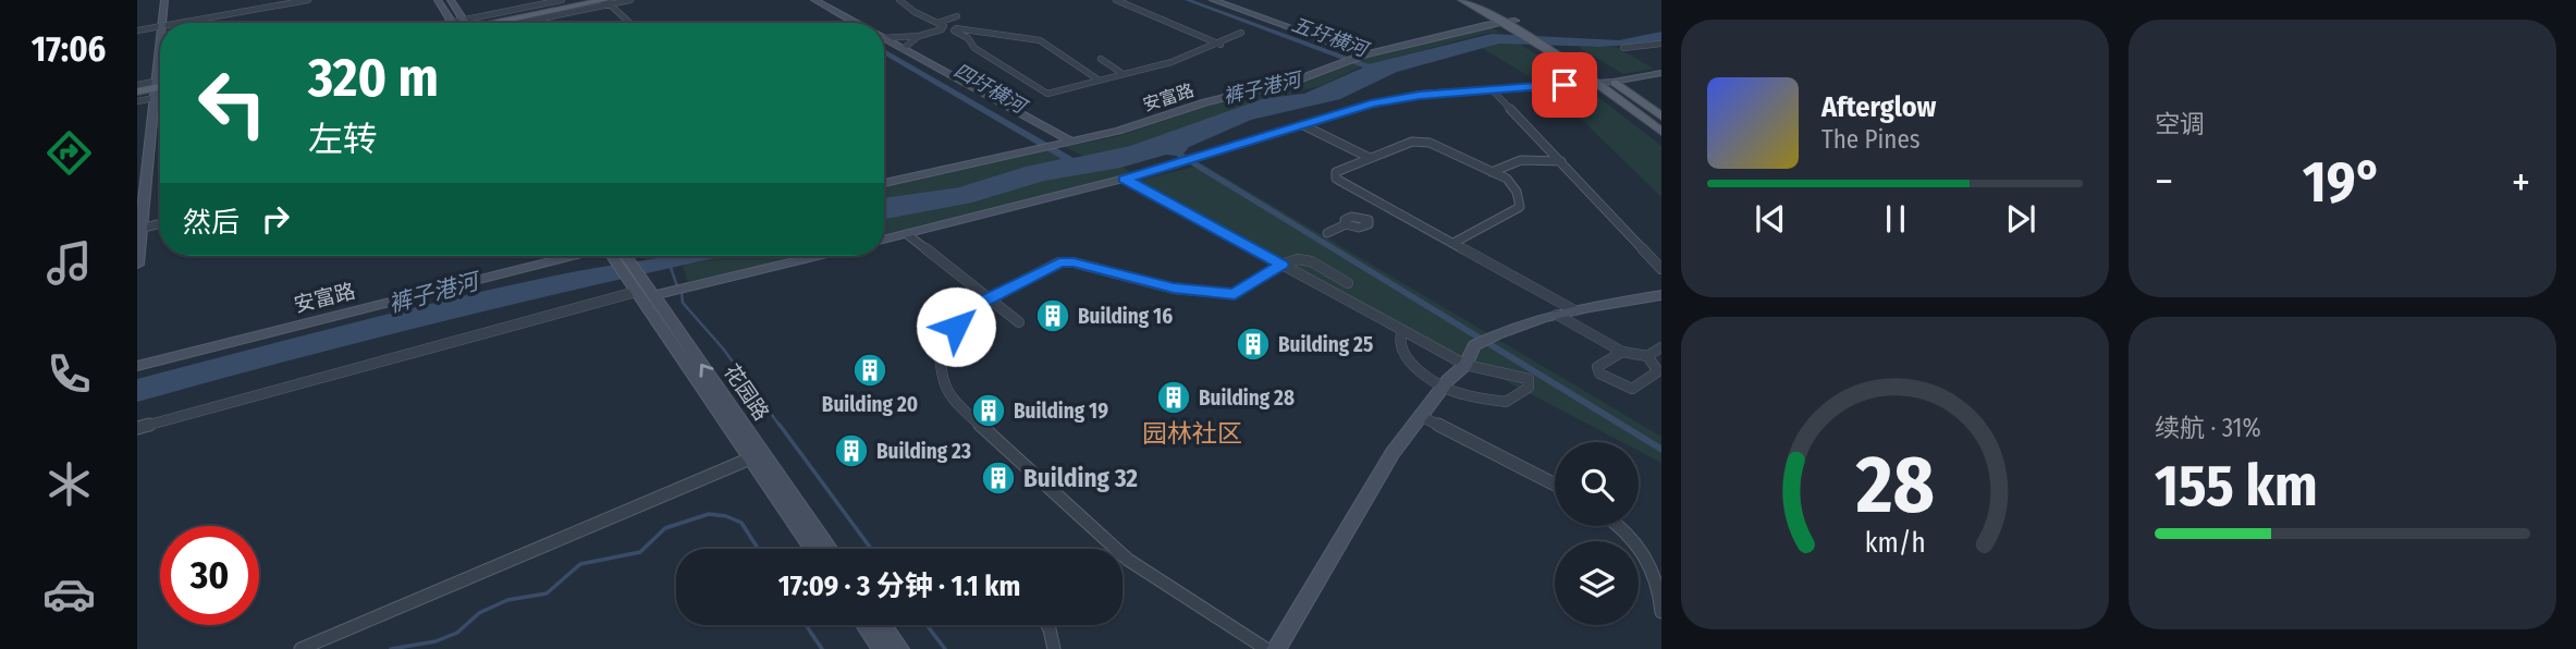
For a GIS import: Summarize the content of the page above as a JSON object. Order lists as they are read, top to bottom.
{
  "streets": {
    "street": ["安富路", "花园路"]
  },
  "districts": ["园林社区"],
  "water": ["五圩横河", "四圩横河", "裤子港河"],
  "places": {
    "building": [
      "Building 16",
      "Building 25",
      "Building 20",
      "Building 28",
      "Building 19",
      "Building 23",
      "Building 32"
    ]
  },
  "page": {
    "tabs": "17:06",
    "tile": [
      "空调",
      ["续航 · 31%", "155 km"]
    ],
    "turn": ["320 m", "左转"],
    "song": ["Afterglow", "The Pines"],
    "heat": ["−", "19°", "+"],
    "then": "然后",
    "limit": "30",
    "trip": "17:09 · 3 分钟 · 1.1 km",
    "gauge": ["28", "km/h"]
  }
}
